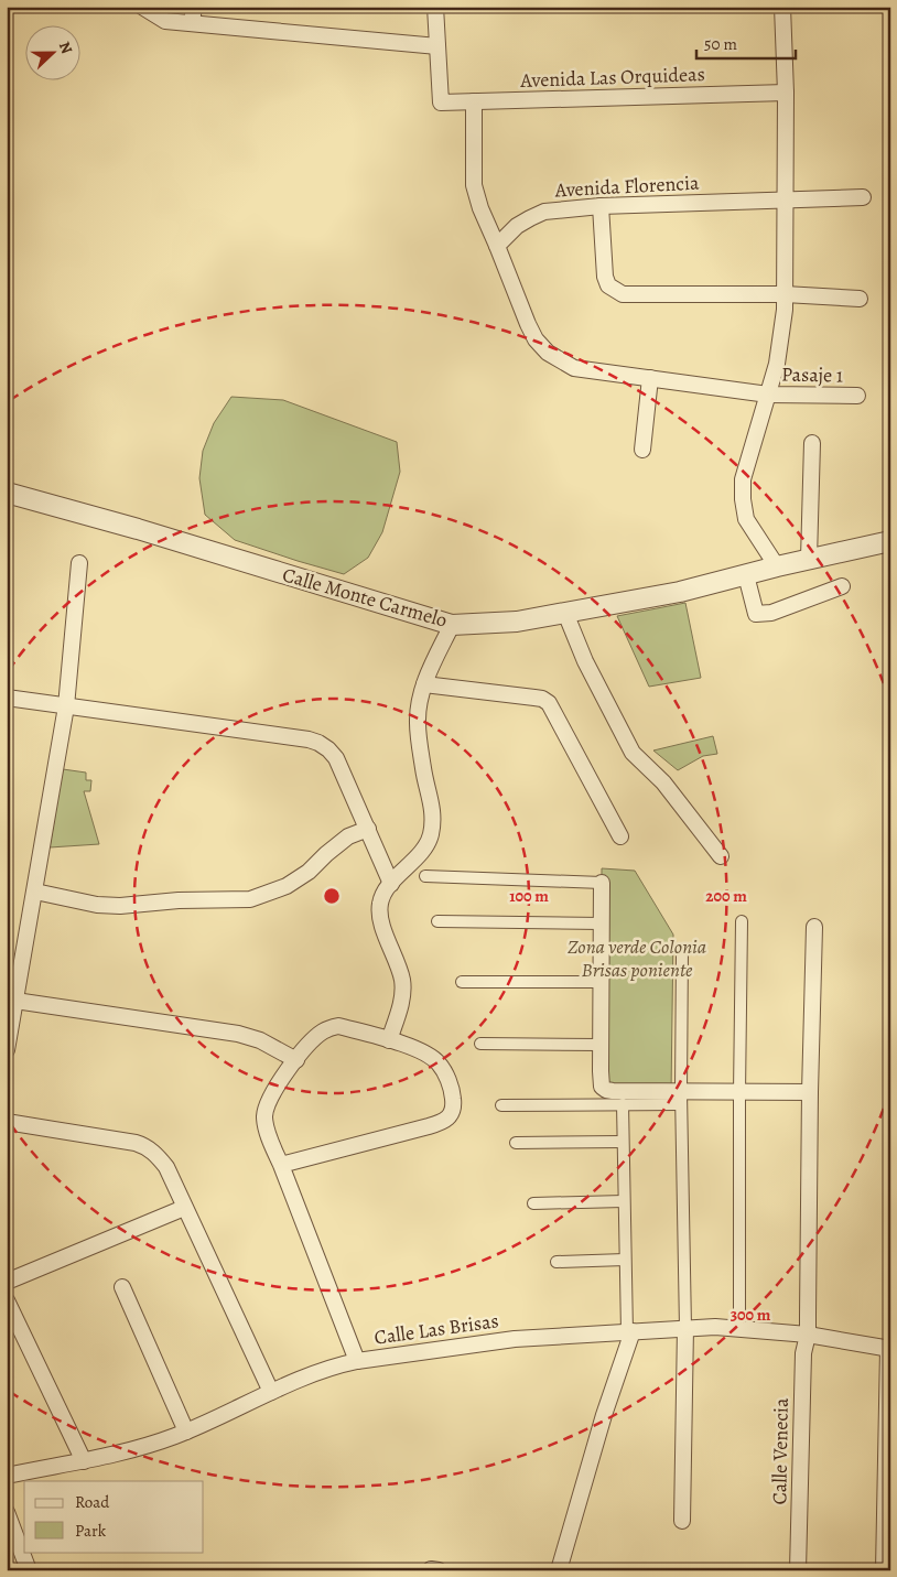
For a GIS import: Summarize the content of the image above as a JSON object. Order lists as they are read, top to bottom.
{
  "streets": {
    "street": [
      "Avenida Las Orquideas",
      "Avenida Florencia",
      "Pasaje 1",
      "Calle Monte Carmelo",
      "Calle Las Brisas",
      "Calle Venecia"
    ]
  },
  "crossings": [
    ["Calle Las Brisas", "Calle Venecia"]
  ],
  "parks": ["Zona verde Colonia Brisas poniente"],
  "legend": ["Road", "Park"],
  "scale_bar": "50 m",
  "north": "right",
  "rings": ["100 m", "200 m", "300 m"]
}
